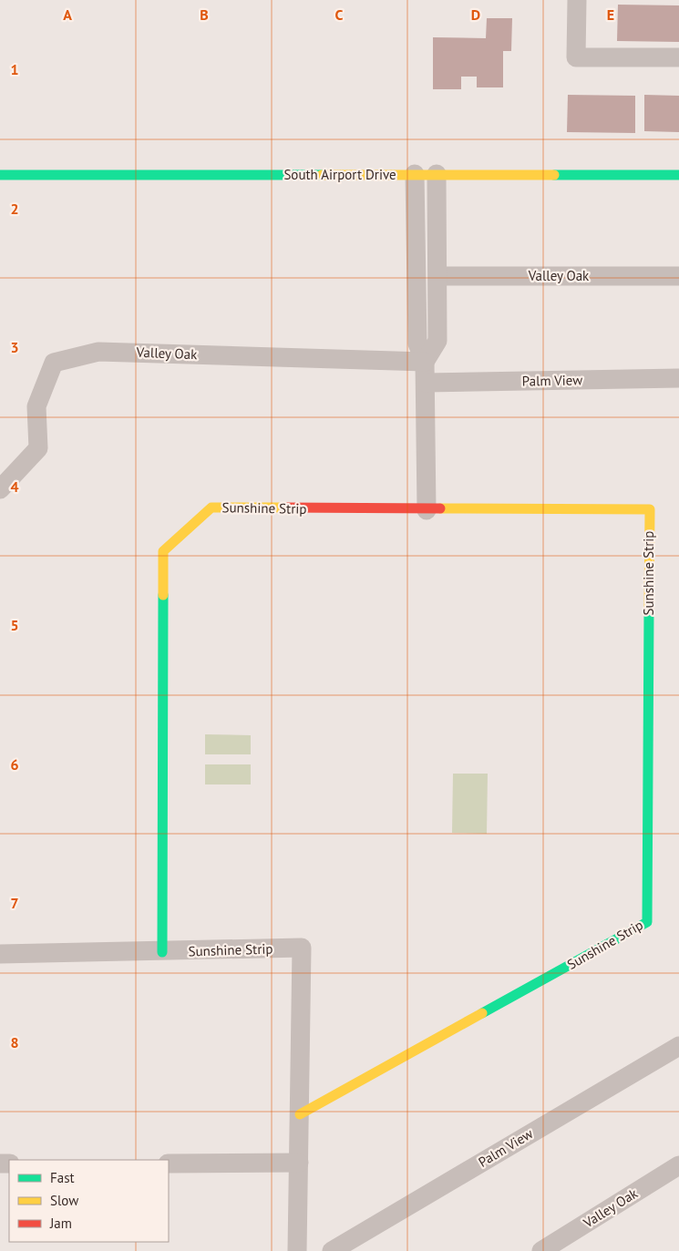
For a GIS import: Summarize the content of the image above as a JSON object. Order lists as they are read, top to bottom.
{
  "streets": {
    "street": [
      "South Airport Drive",
      "Valley Oak",
      "Palm View",
      "Sunshine Strip"
    ]
  },
  "legend": ["Fast", "Slow", "Jam"],
  "grid": {
    "columns": [
      "A",
      "B",
      "C",
      "D",
      "E"
    ],
    "rows": [
      "1",
      "2",
      "3",
      "4",
      "5",
      "6",
      "7",
      "8"
    ]
  }
}
